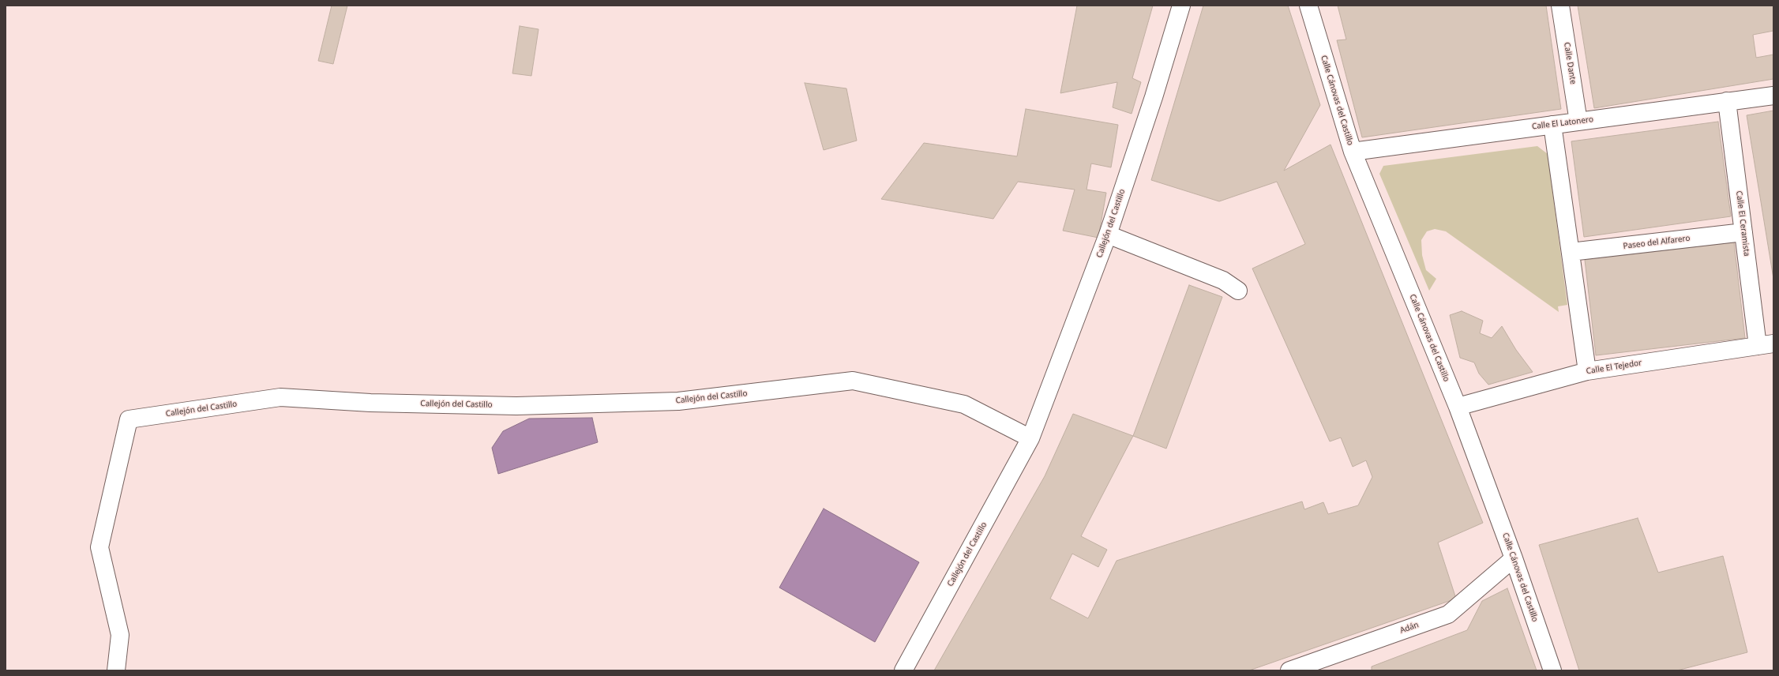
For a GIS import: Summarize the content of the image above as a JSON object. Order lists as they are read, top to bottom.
{
  "streets": {
    "street": [
      "Calle Dante",
      "Calle Cánovas del Castillo",
      "Calle El Latonero",
      "Callejón del Castillo",
      "Calle El Ceramista",
      "Paseo del Alfarero",
      "Calle El Tejedor",
      "Adán"
    ]
  },
  "crossings": [
    ["Calle Dante", "Calle El Latonero"],
    ["Calle Cánovas del Castillo", "Calle El Latonero"],
    ["Calle Cánovas del Castillo", "Calle El Tejedor"],
    ["Calle Cánovas del Castillo", "Adán"],
    ["Calle El Latonero", "Calle El Ceramista"],
    ["Calle El Ceramista", "Paseo del Alfarero"],
    ["Calle El Ceramista", "Calle El Tejedor"]
  ]
}
